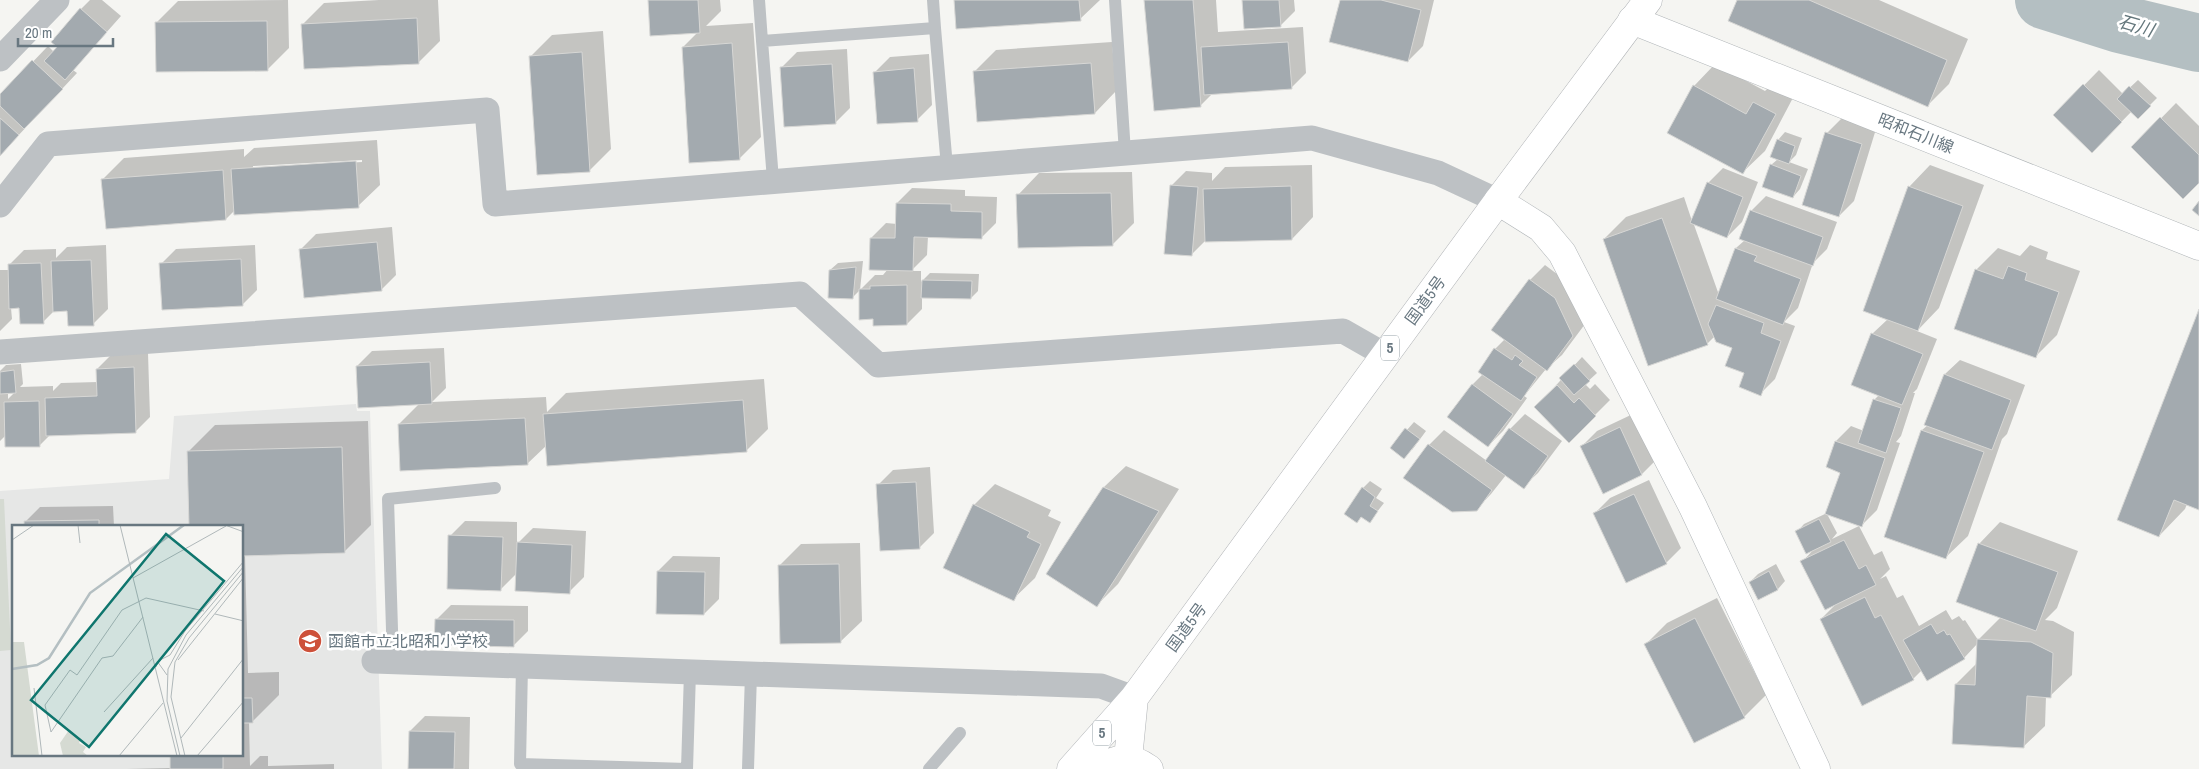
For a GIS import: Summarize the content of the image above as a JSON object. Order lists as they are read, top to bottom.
{
  "streets": {
    "main road": ["昭和石川線", "国道5号", "5"]
  },
  "crossings": [
    ["昭和石川線", "国道5号"],
    ["国道5号", "5"]
  ],
  "water": ["石川"],
  "places": {
    "school or university": ["函館市立北昭和小学校"]
  },
  "scale_bar": "20 m"
}
